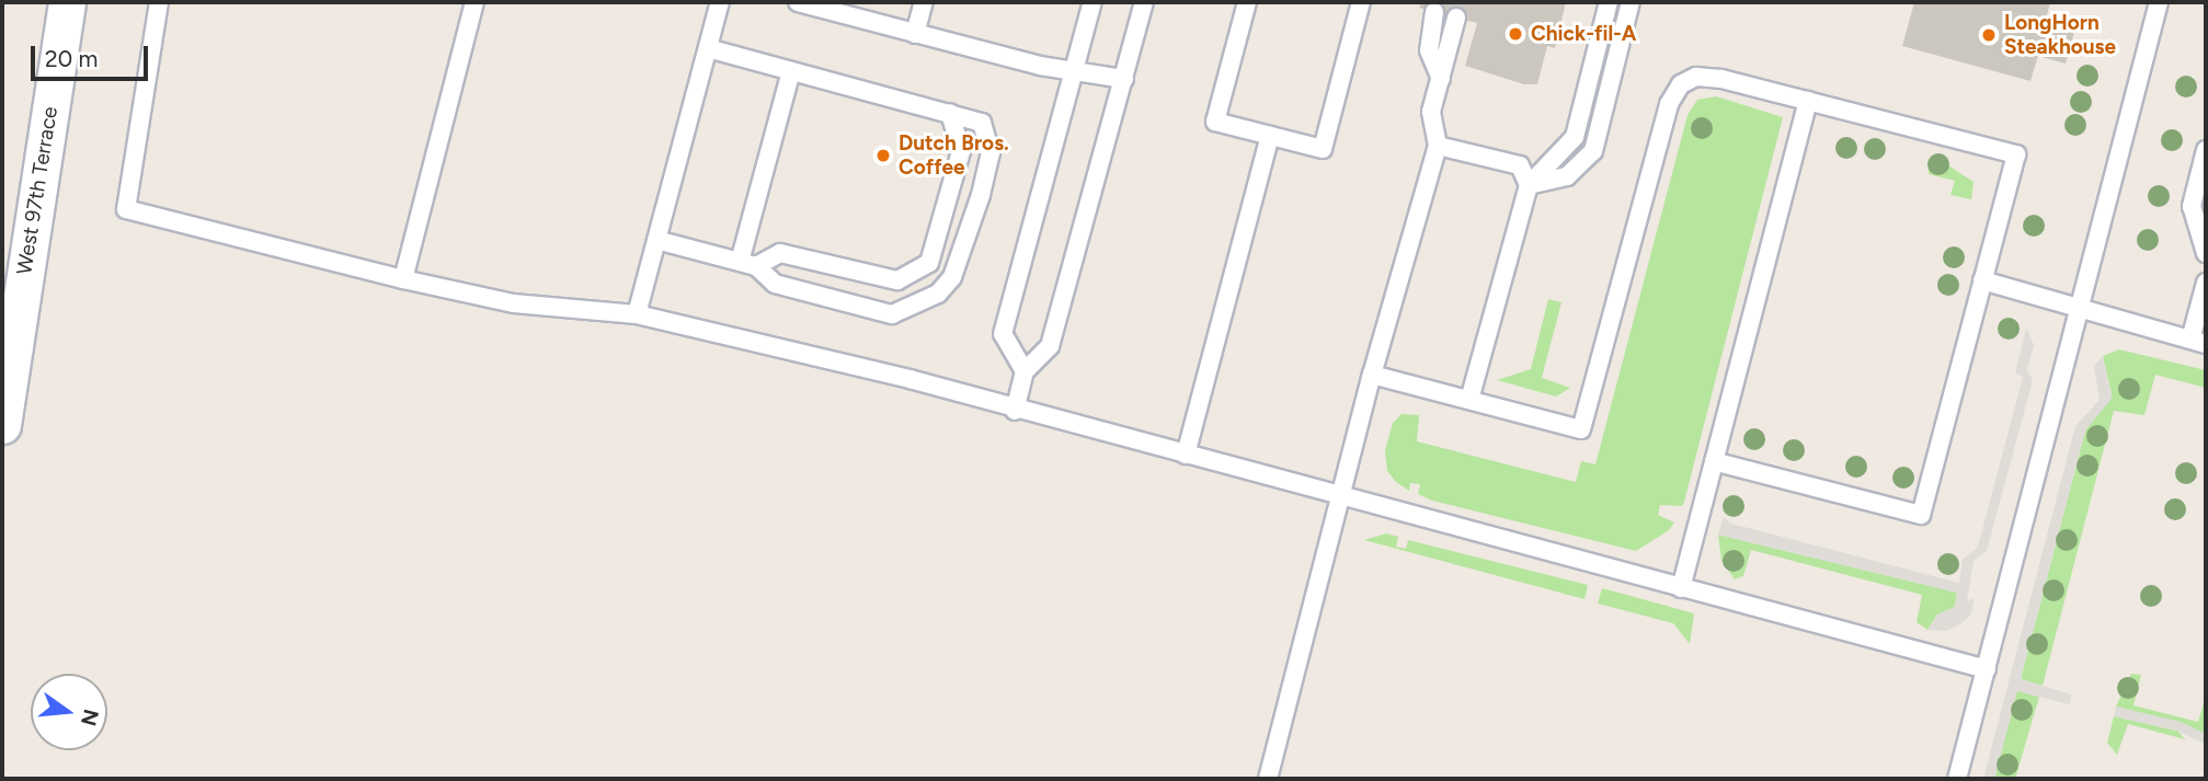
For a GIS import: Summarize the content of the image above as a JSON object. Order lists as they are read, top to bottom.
{
  "streets": {
    "street": ["West 97th Terrace"]
  },
  "places": ["Chick-fil-A", "LongHorn Steakhouse", "Dutch Bros. Coffee"],
  "scale_bar": "20 m",
  "north": "right"
}
